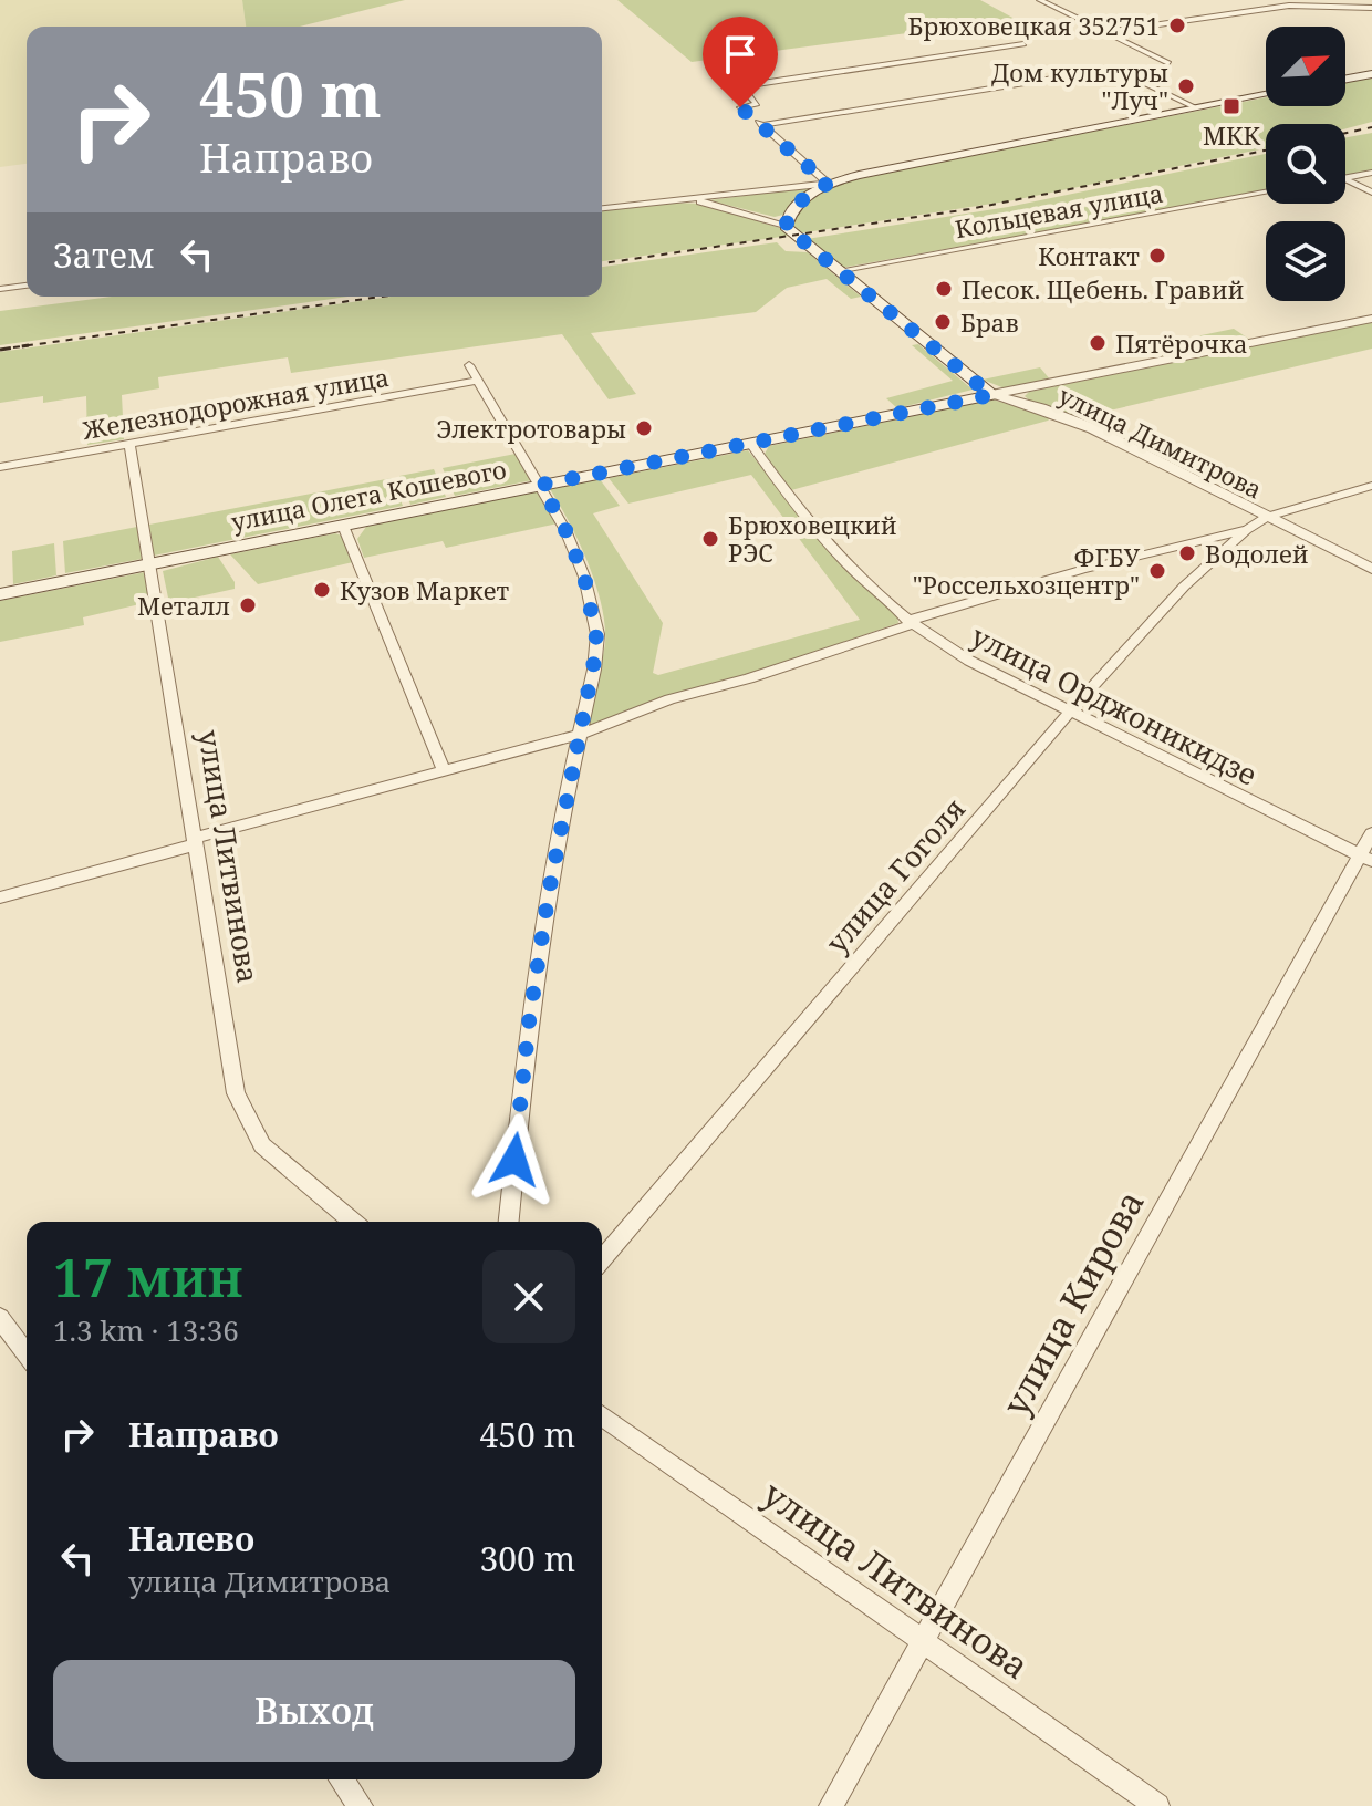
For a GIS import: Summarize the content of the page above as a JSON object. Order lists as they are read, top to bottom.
{
  "streets": {
    "main road": ["улица Димитрова", "улица Олега Кошевого"],
    "street": [
      "Кольцевая улица",
      "Железнодорожная улица",
      "улица Орджоникидзе",
      "улица Литвинова",
      "улица Гоголя",
      "улица Кирова"
    ]
  },
  "crossings": [
    ["Кольцевая улица", "улица Димитрова"],
    ["Железнодорожная улица", "улица Литвинова"],
    ["улица Димитрова", "улица Олега Кошевого"],
    ["улица Димитрова", "улица Гоголя"],
    ["улица Олега Кошевого", "улица Орджоникидзе"],
    ["улица Олега Кошевого", "улица Литвинова"],
    ["улица Орджоникидзе", "улица Гоголя"],
    ["улица Орджоникидзе", "улица Кирова"],
    ["улица Литвинова", "улица Гоголя"],
    ["улица Литвинова", "улица Кирова"]
  ],
  "places": {
    "other": [
      "Брюховецкая 352751",
      "Дом культуры \"Луч\"",
      "Контакт",
      "Песок. Щебень. Гравий",
      "Брав",
      "Пятёрочка",
      "Электротовары",
      "Брюховецкий РЭС",
      "Водолей",
      "ФГБУ \"Россельхозцентр\"",
      "Кузов Маркет",
      "Металл"
    ],
    "transit": ["МКК"]
  },
  "north": "top right",
  "page": {
    "turn": ["450 m", "Направо"],
    "then": "Затем",
    "heading": ["17 мин", "1.3 km · 13:36"],
    "list": [
      {
        "name": "Направо",
        "value": "450 m"
      },
      {
        "name": "Налево",
        "note": "улица Димитрова",
        "value": "300 m"
      }
    ],
    "buttons": "Выход"
  }
}
